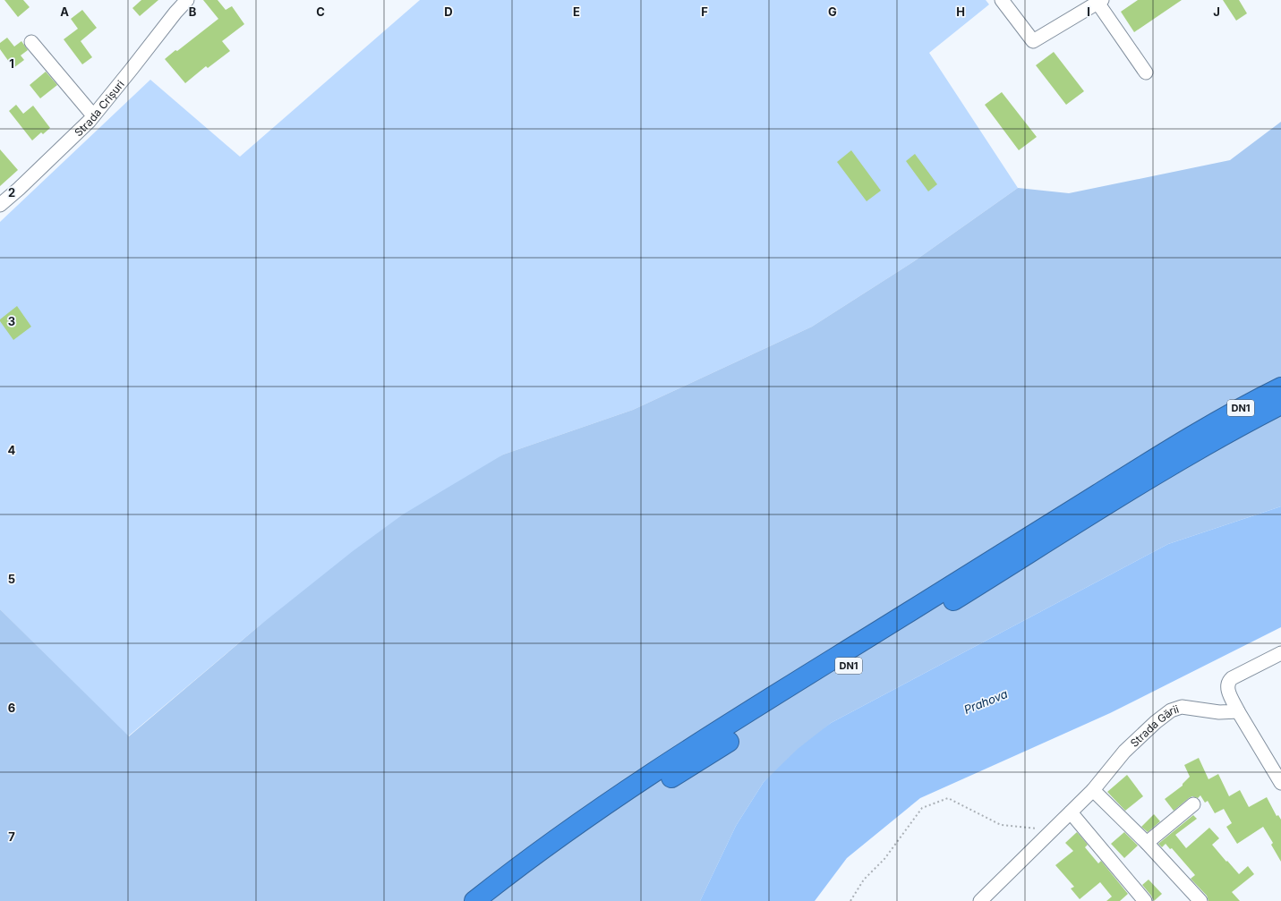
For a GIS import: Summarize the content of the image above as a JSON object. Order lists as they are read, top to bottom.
{
  "streets": {
    "highway": ["DN1"],
    "street": ["Strada Crișuri", "Strada Gării"]
  },
  "water": ["Prahova"],
  "grid": {
    "columns": [
      "A",
      "B",
      "C",
      "D",
      "E",
      "F",
      "G",
      "H",
      "I",
      "J"
    ],
    "rows": [
      "1",
      "2",
      "3",
      "4",
      "5",
      "6",
      "7"
    ]
  }
}
